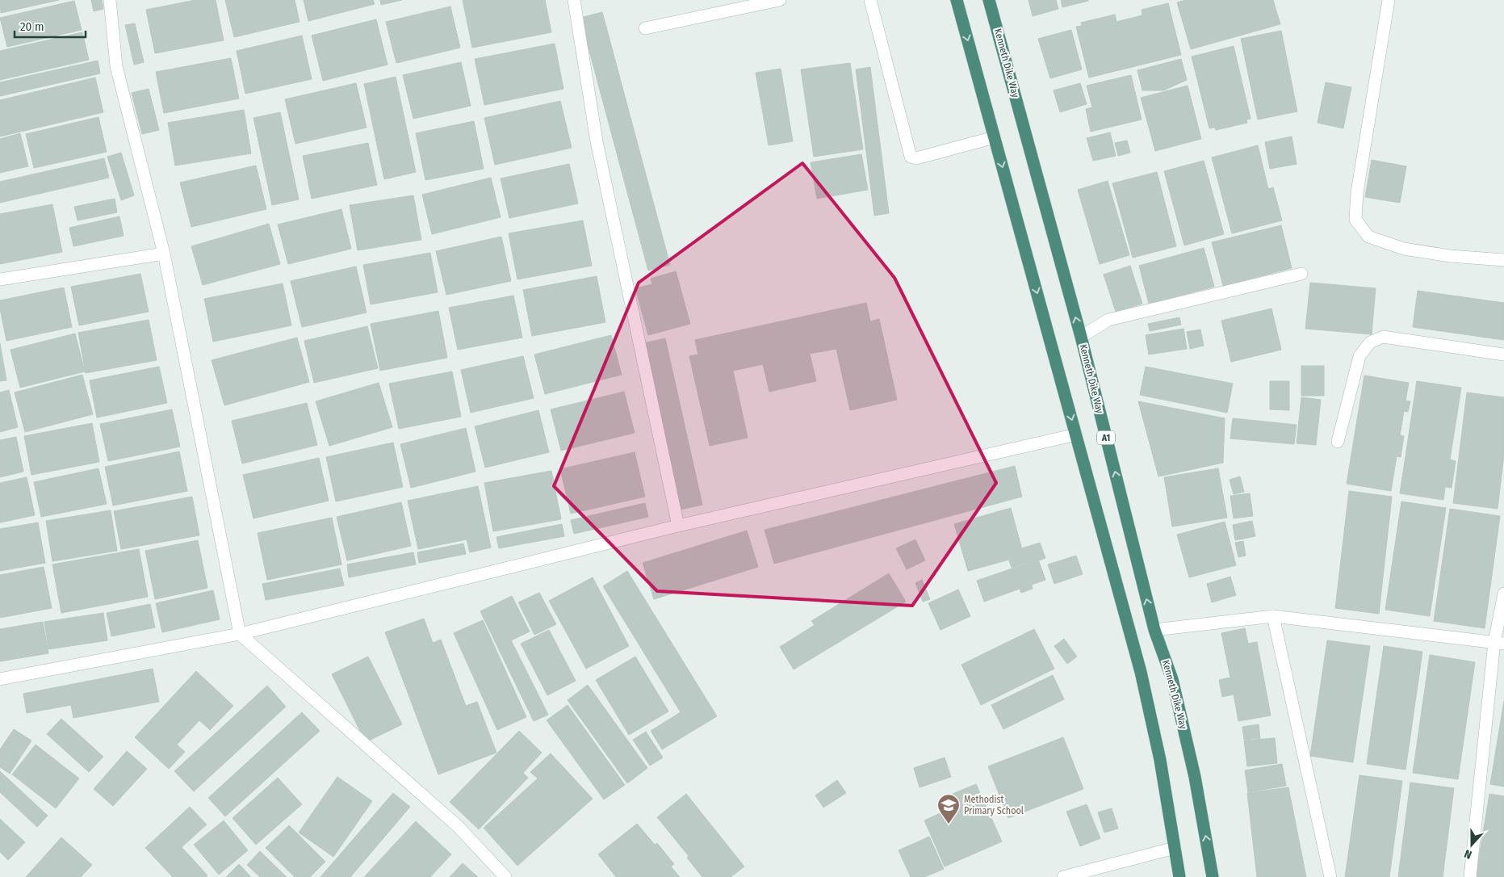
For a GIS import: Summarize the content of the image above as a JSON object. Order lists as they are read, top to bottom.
{
  "streets": {
    "highway": ["Kenneth Dike Way", "A1"]
  },
  "places": {
    "school or university": ["Methodist Primary School"]
  },
  "scale_bar": "20 m",
  "north": "bottom"
}
